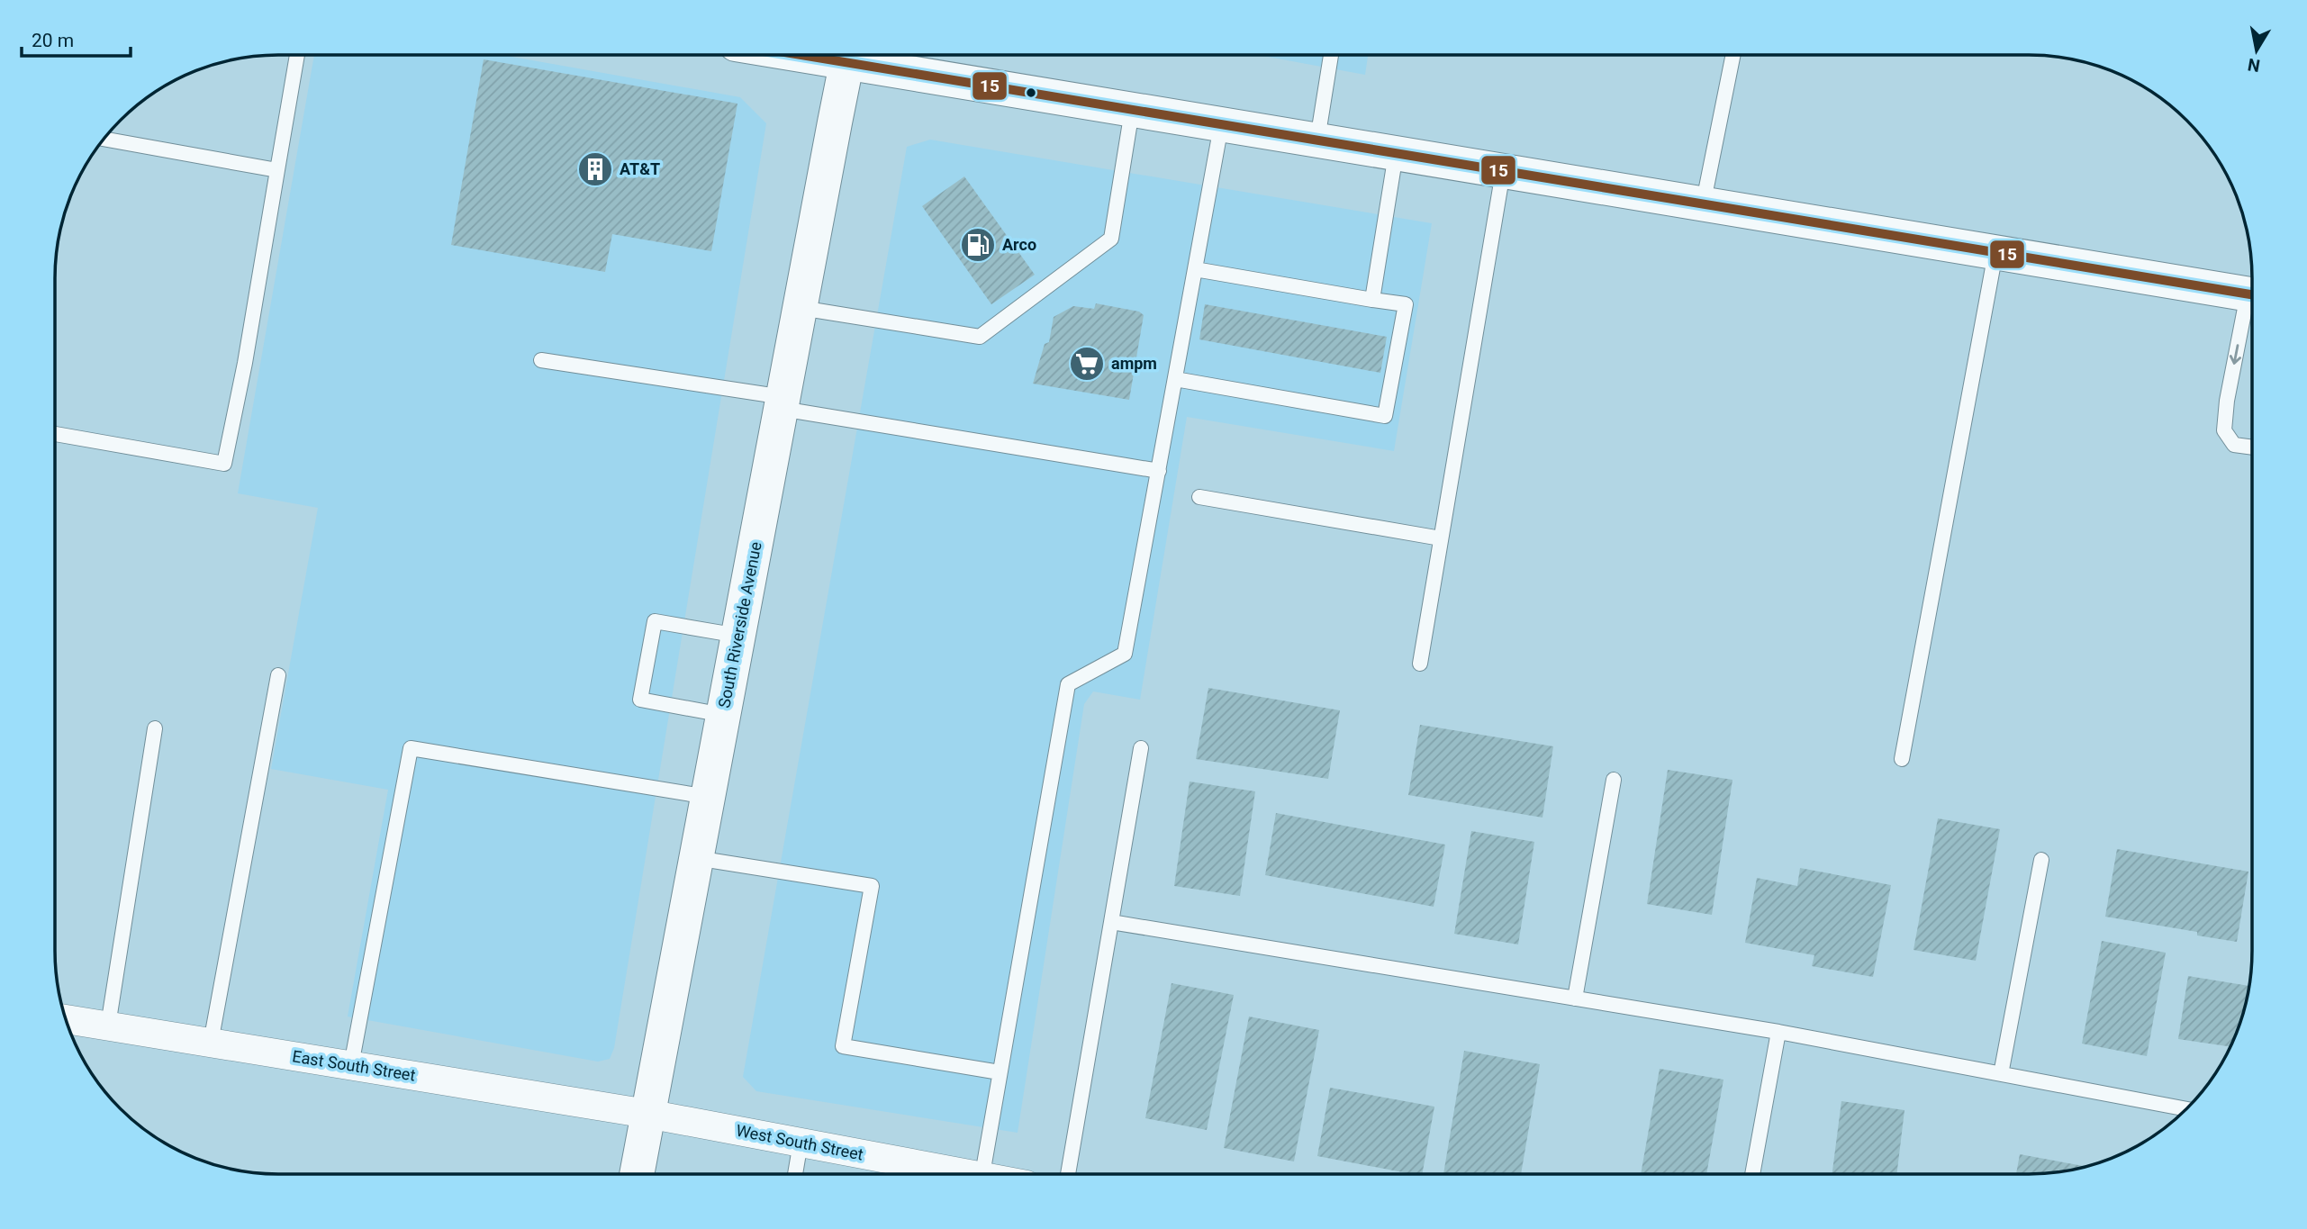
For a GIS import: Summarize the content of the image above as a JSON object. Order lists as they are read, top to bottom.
{
  "streets": {
    "main road": ["South Riverside Avenue"],
    "street": ["East South Street", "West South Street"]
  },
  "crossings": [
    ["South Riverside Avenue", "East South Street"],
    ["South Riverside Avenue", "West South Street"],
    ["East South Street", "West South Street"]
  ],
  "places": {
    "building": ["AT&T"],
    "fuel station": ["Arco"],
    "supermarket": ["ampm"]
  },
  "lines": ["transit line 15"],
  "scale_bar": "20 m",
  "north": "bottom"
}
